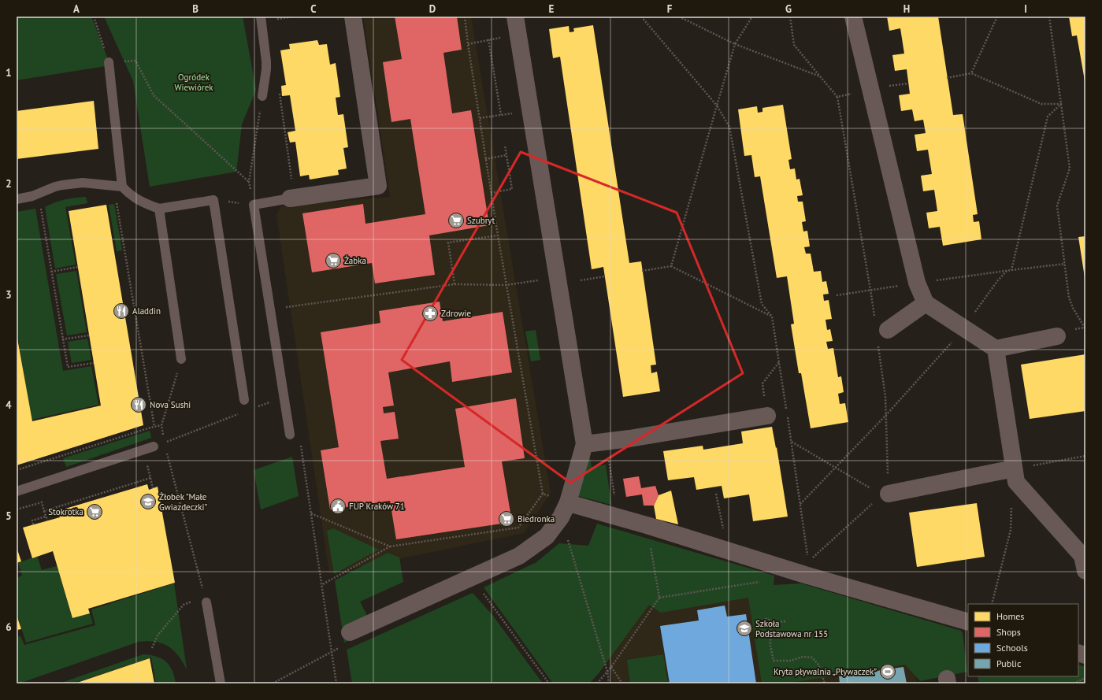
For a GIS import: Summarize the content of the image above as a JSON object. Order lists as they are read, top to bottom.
{
  "parks": ["Ogródek Wiewiórek"],
  "places": {
    "supermarket": [
      "Szubryt",
      "Żabka",
      "Stokrotka",
      "Biedronka"
    ],
    "restaurant": ["Aladdin", "Nova Sushi"],
    "pharmacy": ["Zdrowie"],
    "school or university": ["Żłobek \"Małe Gwiazdeczki\"", "Szkoła Podstawowa nr 155"],
    "public building": ["FUP Kraków 71"],
    "sports": ["Kryta pływalnia „Pływaczek”"]
  },
  "legend": [
    "Homes",
    "Shops",
    "Schools",
    "Public"
  ],
  "grid": {
    "columns": [
      "A",
      "B",
      "C",
      "D",
      "E",
      "F",
      "G",
      "H",
      "I"
    ],
    "rows": [
      "1",
      "2",
      "3",
      "4",
      "5",
      "6"
    ]
  }
}
